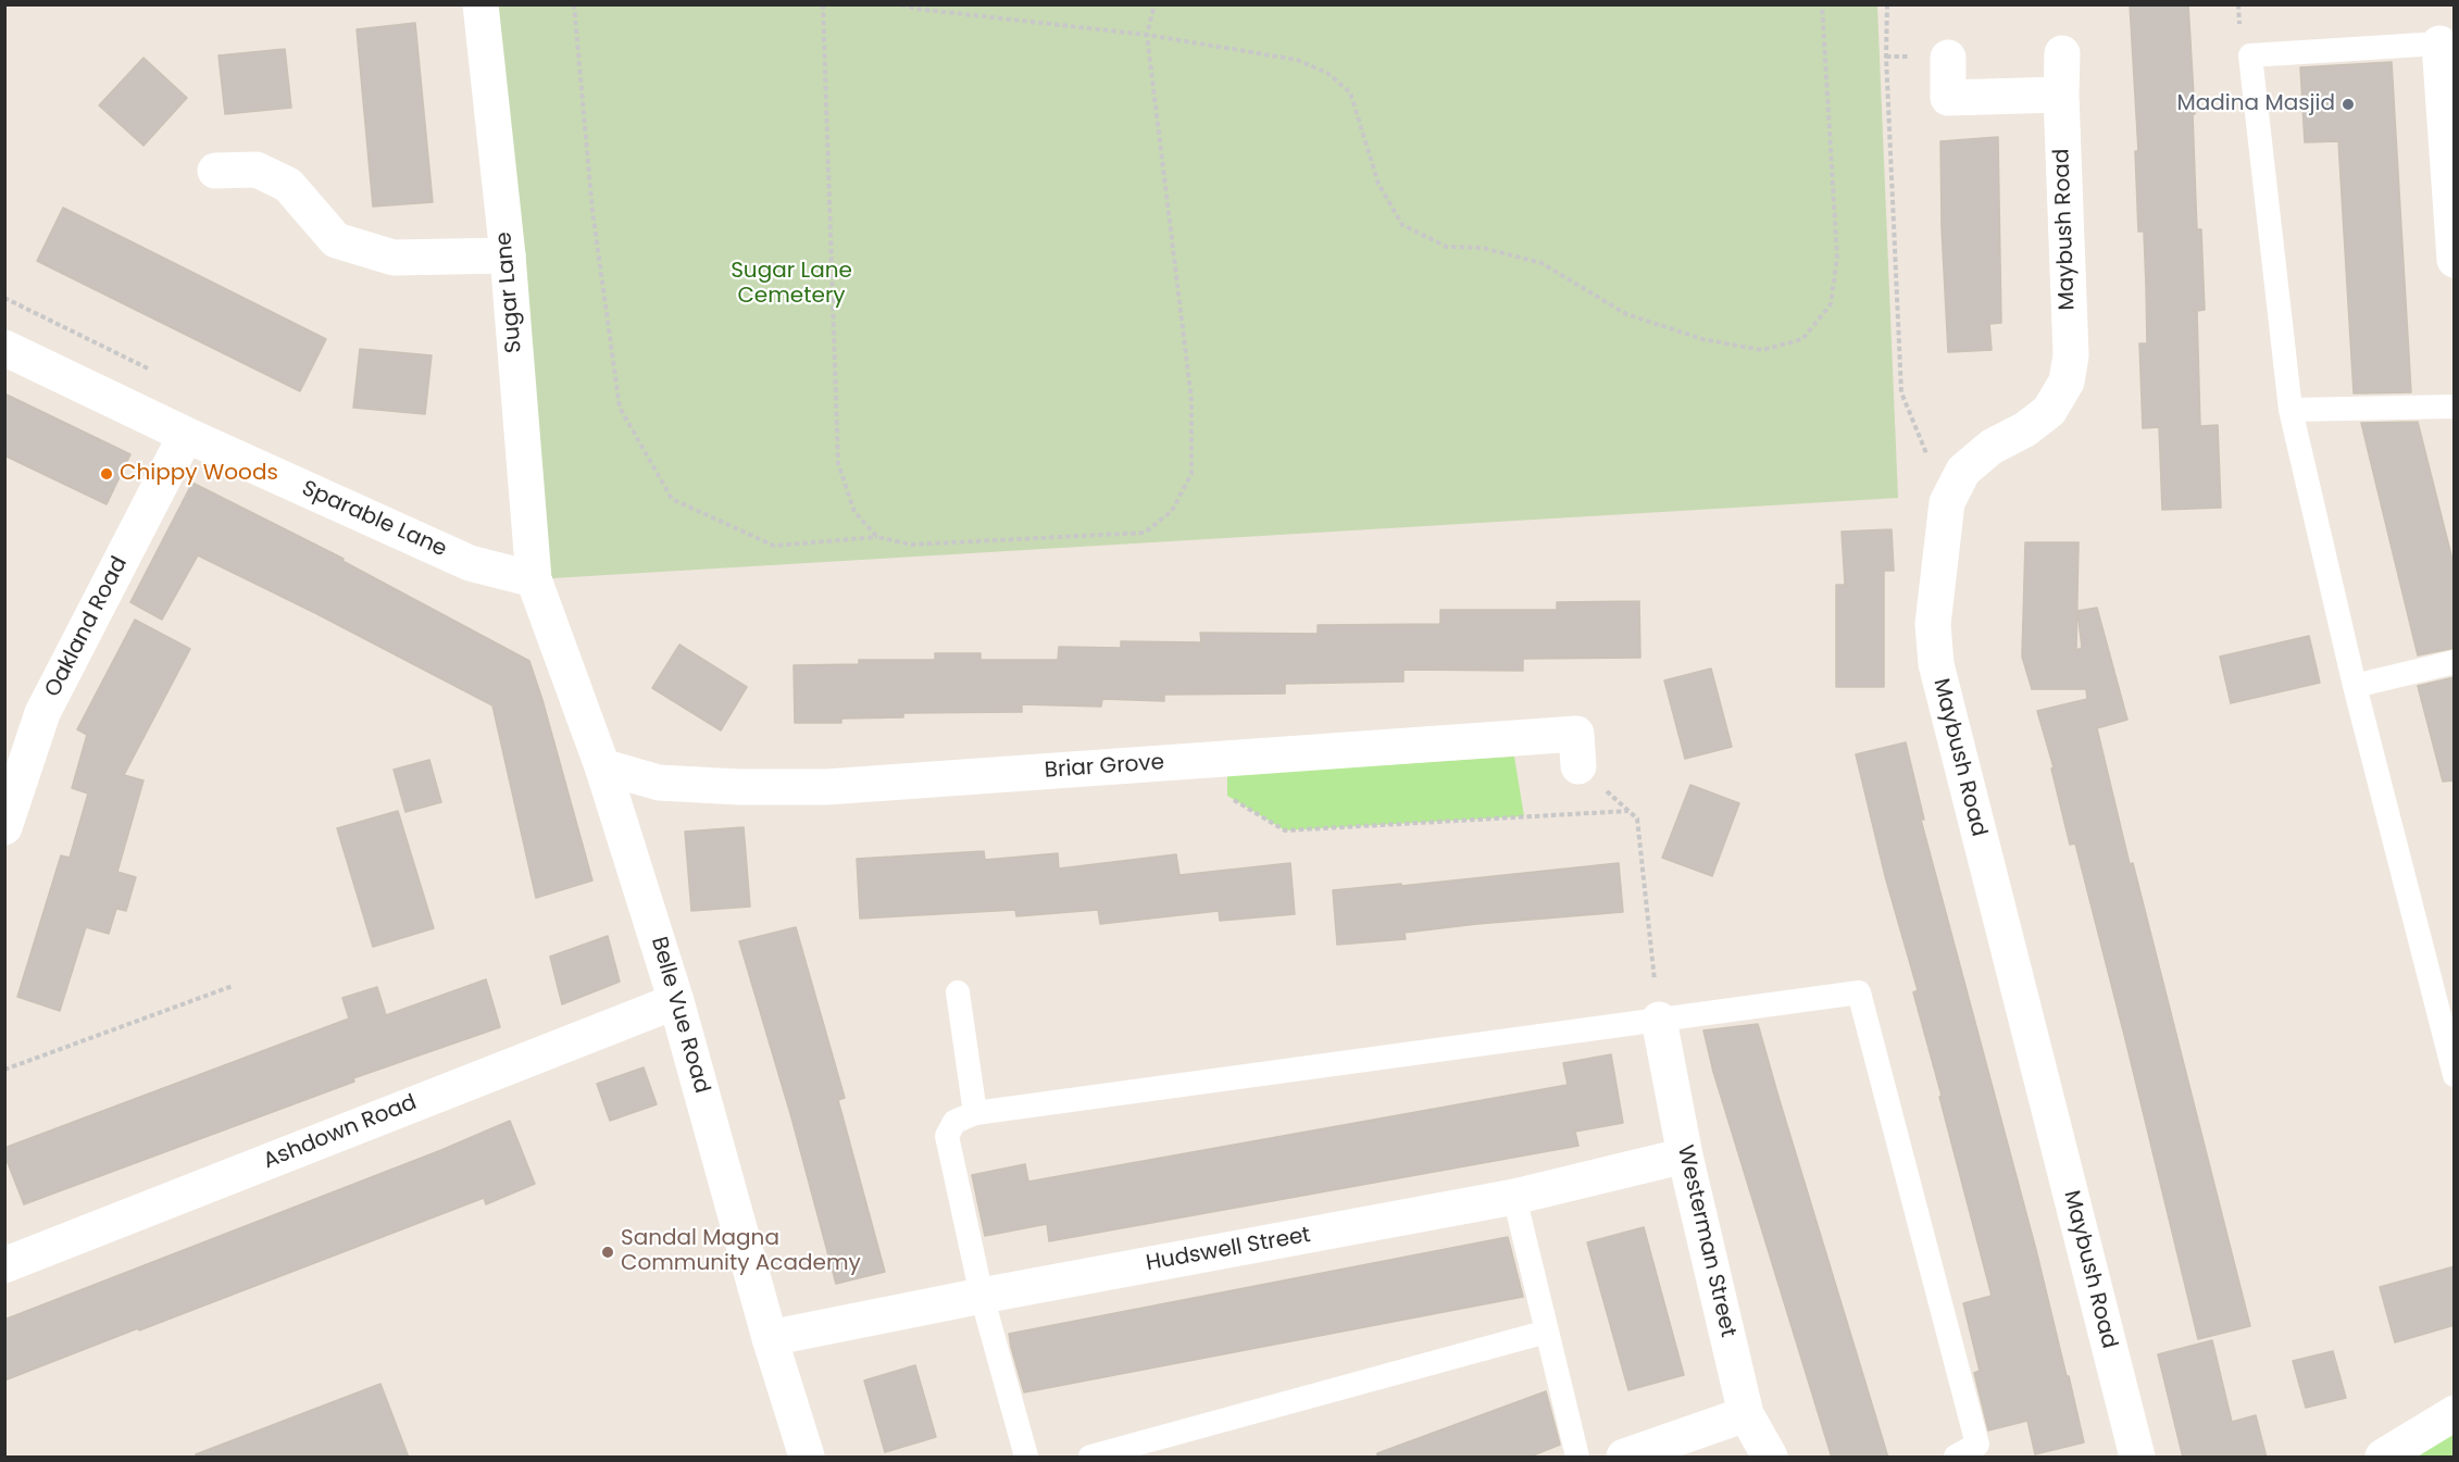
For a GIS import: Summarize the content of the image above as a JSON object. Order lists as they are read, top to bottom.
{
  "streets": {
    "street": [
      "Maybush Road",
      "Sugar Lane",
      "Sparable Lane",
      "Oakland Road",
      "Briar Grove",
      "Belle Vue Road",
      "Ashdown Road",
      "Westerman Street",
      "Hudswell Street"
    ]
  },
  "crossings": [
    ["Sugar Lane", "Sparable Lane"],
    ["Sugar Lane", "Belle Vue Road"],
    ["Sparable Lane", "Oakland Road"],
    ["Sparable Lane", "Belle Vue Road"],
    ["Briar Grove", "Belle Vue Road"],
    ["Belle Vue Road", "Ashdown Road"],
    ["Belle Vue Road", "Hudswell Street"],
    ["Westerman Street", "Hudswell Street"]
  ],
  "parks": ["Sugar Lane Cemetery"],
  "places": ["Madina Masjid", "Chippy Woods", "Sandal Magna Community Academy"]
}
